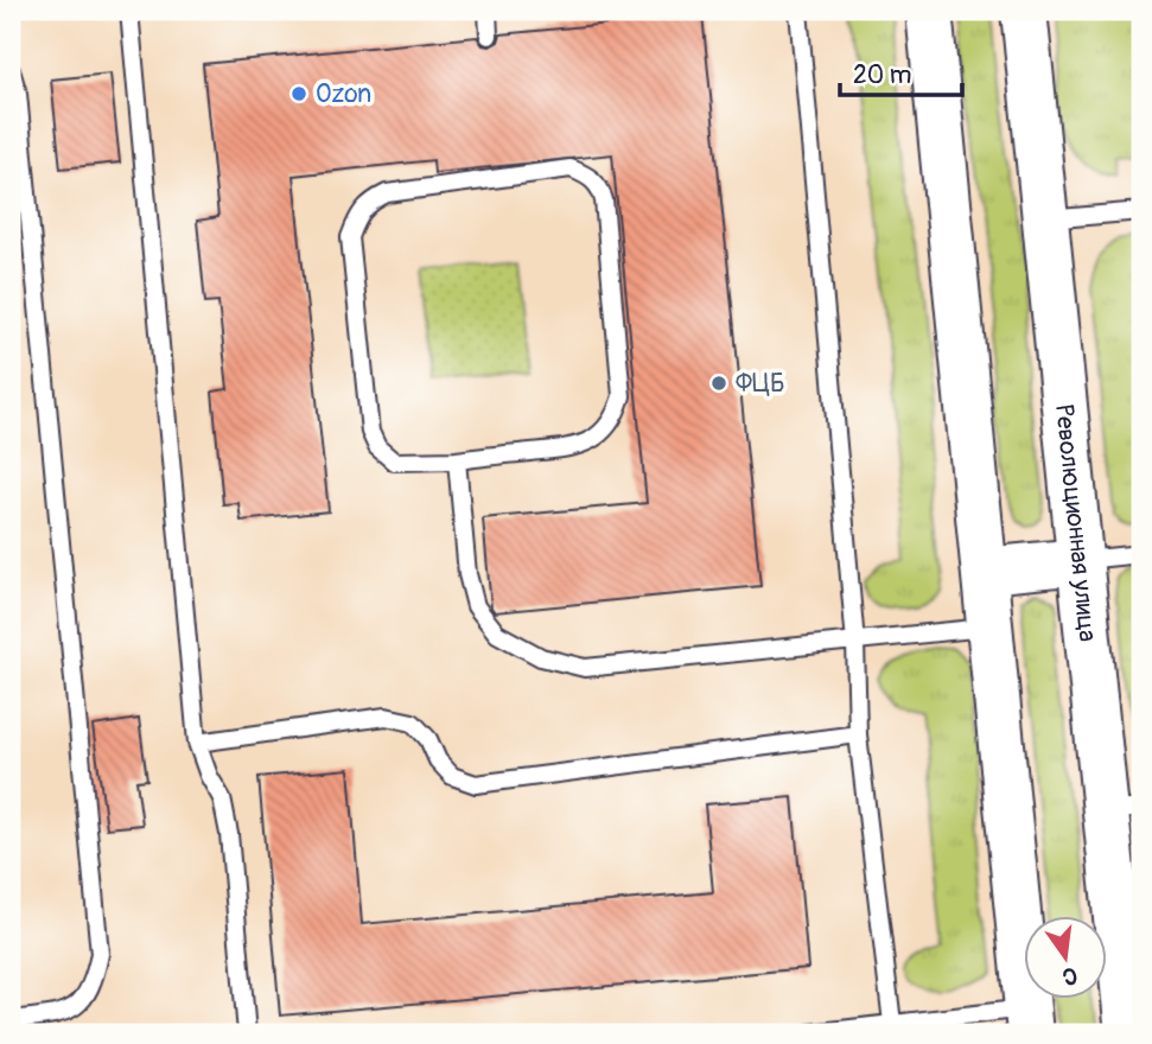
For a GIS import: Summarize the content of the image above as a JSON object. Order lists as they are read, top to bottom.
{
  "streets": {
    "main road": ["Революционная улица"]
  },
  "places": ["Ozon", "ФЦБ"],
  "scale_bar": "20 m",
  "north": "bottom"
}
